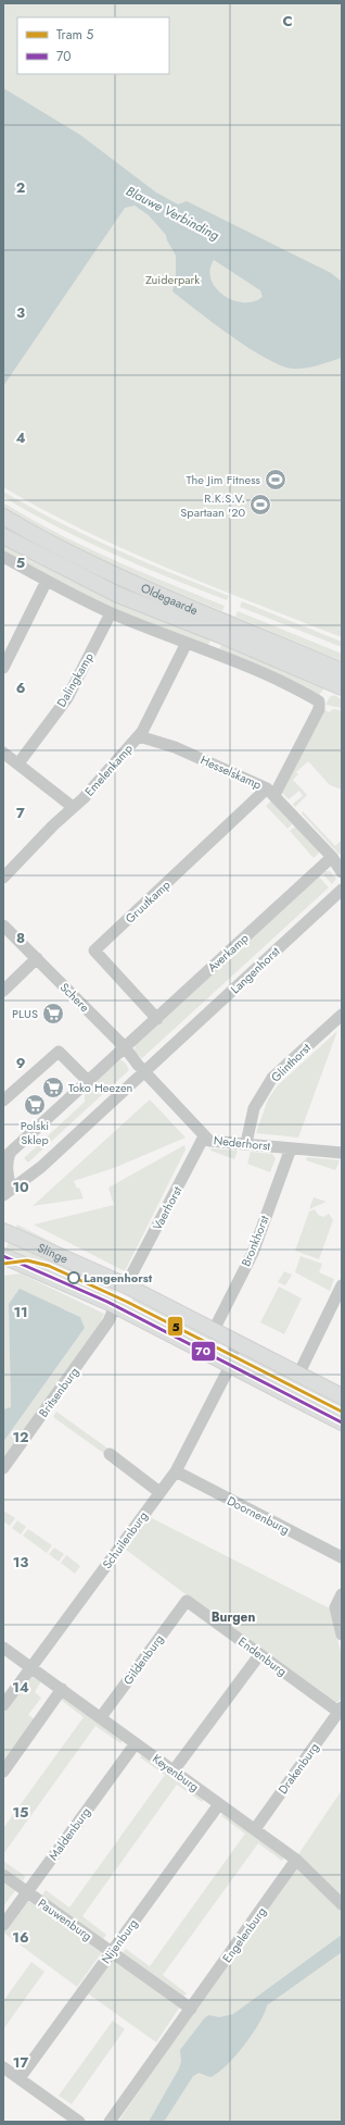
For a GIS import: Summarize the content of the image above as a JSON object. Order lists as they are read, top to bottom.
{
  "streets": {
    "main road": ["Oldegaarde", "Slinge"],
    "street": [
      "Dalingkamp",
      "Emelenkamp",
      "Hesselskamp",
      "Gruutkamp",
      "Averkamp",
      "Langenhorst",
      "Schere",
      "Glinthorst",
      "Nederhorst",
      "Vaerhorst",
      "Bronkhorst",
      "Britsenburg",
      "Doornenburg",
      "Schuilenburg",
      "Endenburg",
      "Gildenburg",
      "Drakenburg",
      "Keyenburg",
      "Maldenburg",
      "Pauwenburg",
      "Engelenburg",
      "Nijenburg"
    ]
  },
  "crossings": [
    ["Emelenkamp", "Hesselskamp"],
    ["Hesselskamp", "Gruutkamp"],
    ["Hesselskamp", "Averkamp"],
    ["Gruutkamp", "Averkamp"],
    ["Averkamp", "Langenhorst"],
    ["Averkamp", "Schere"],
    ["Langenhorst", "Schere"],
    ["Langenhorst", "Nederhorst"],
    ["Schere", "Nederhorst"],
    ["Glinthorst", "Nederhorst"],
    ["Nederhorst", "Vaerhorst"],
    ["Nederhorst", "Bronkhorst"],
    ["Vaerhorst", "Slinge"],
    ["Bronkhorst", "Slinge"],
    ["Slinge", "Britsenburg"],
    ["Slinge", "Schuilenburg"],
    ["Doornenburg", "Schuilenburg"],
    ["Schuilenburg", "Keyenburg"],
    ["Endenburg", "Gildenburg"],
    ["Endenburg", "Drakenburg"],
    ["Gildenburg", "Keyenburg"],
    ["Drakenburg", "Keyenburg"],
    ["Keyenburg", "Maldenburg"],
    ["Keyenburg", "Engelenburg"],
    ["Keyenburg", "Nijenburg"],
    ["Maldenburg", "Pauwenburg"],
    ["Pauwenburg", "Engelenburg"],
    ["Pauwenburg", "Nijenburg"]
  ],
  "districts": ["Burgen"],
  "water": ["Blauwe Verbinding"],
  "parks": ["Zuiderpark"],
  "places": {
    "sports": ["The Jim Fitness", "R.K.S.V. Spartaan '20"],
    "supermarket": ["PLUS", "Toko Heezen", "Polski Sklep"],
    "other": ["Langenhorst"]
  },
  "lines": ["transit line 70", "tram line 5"],
  "legend": ["Tram 5", "70"],
  "grid": {
    "columns": ["C"],
    "rows": [
      "2",
      "3",
      "4",
      "5",
      "6",
      "7",
      "8",
      "9",
      "10",
      "11",
      "12",
      "13",
      "14",
      "15",
      "16",
      "17"
    ]
  }
}
